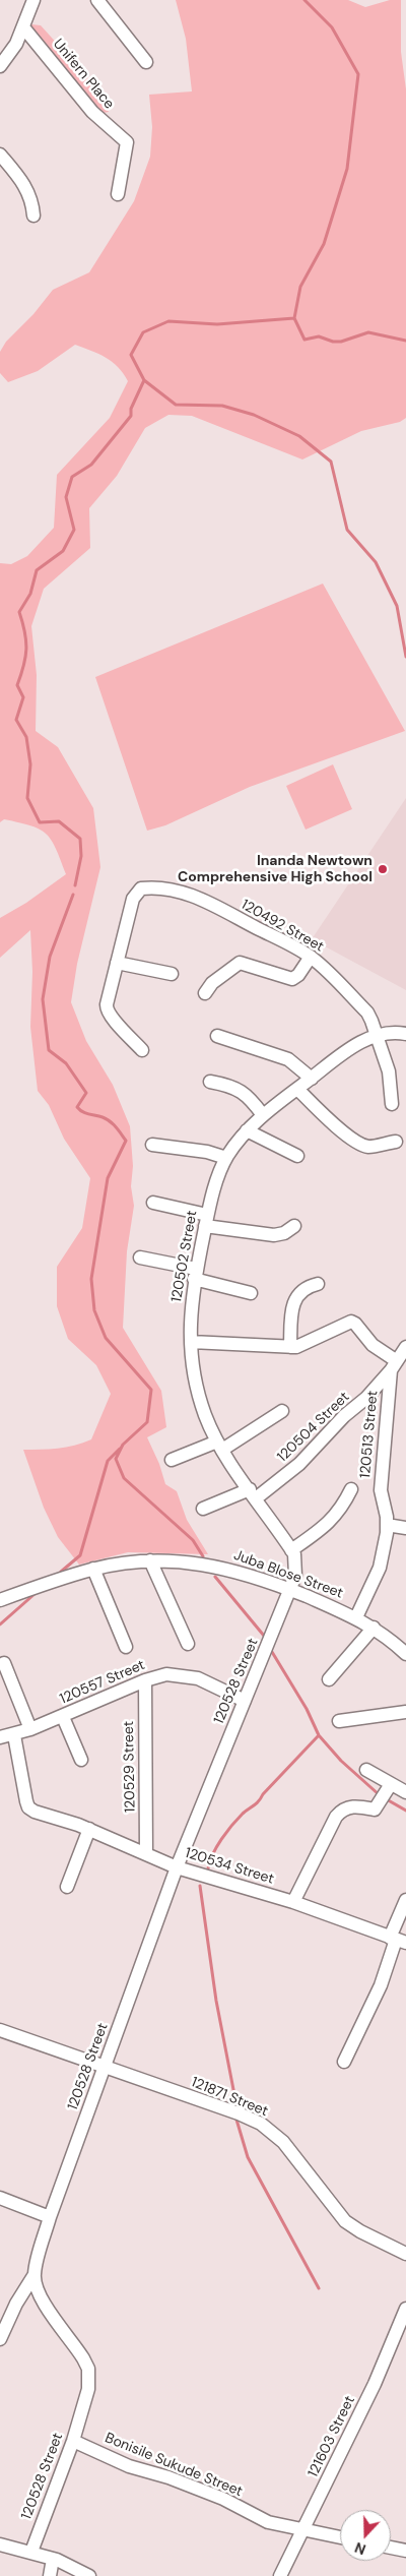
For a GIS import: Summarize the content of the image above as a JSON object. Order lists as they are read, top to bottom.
{
  "streets": {
    "street": [
      "Unifern Place",
      "120492 Street",
      "120502 Street",
      "120504 Street",
      "120513 Street",
      "Juba Blose Street",
      "120528 Street",
      "120557 Street",
      "120529 Street",
      "120534 Street",
      "121871 Street",
      "121603 Street",
      "Bonisile Sukude Street"
    ]
  },
  "crossings": [
    ["120492 Street", "120502 Street"],
    ["120502 Street", "120504 Street"],
    ["120502 Street", "Juba Blose Street"],
    ["120502 Street", "120528 Street"],
    ["120504 Street", "120513 Street"],
    ["120513 Street", "Juba Blose Street"],
    ["Juba Blose Street", "120528 Street"],
    ["120528 Street", "120557 Street"],
    ["120528 Street", "120534 Street"],
    ["120528 Street", "121871 Street"],
    ["120528 Street", "Bonisile Sukude Street"],
    ["120557 Street", "120529 Street"],
    ["120557 Street", "120534 Street"],
    ["120529 Street", "120534 Street"],
    ["121603 Street", "Bonisile Sukude Street"]
  ],
  "places": ["Inanda Newtown Comprehensive High School"],
  "north": "bottom"
}
